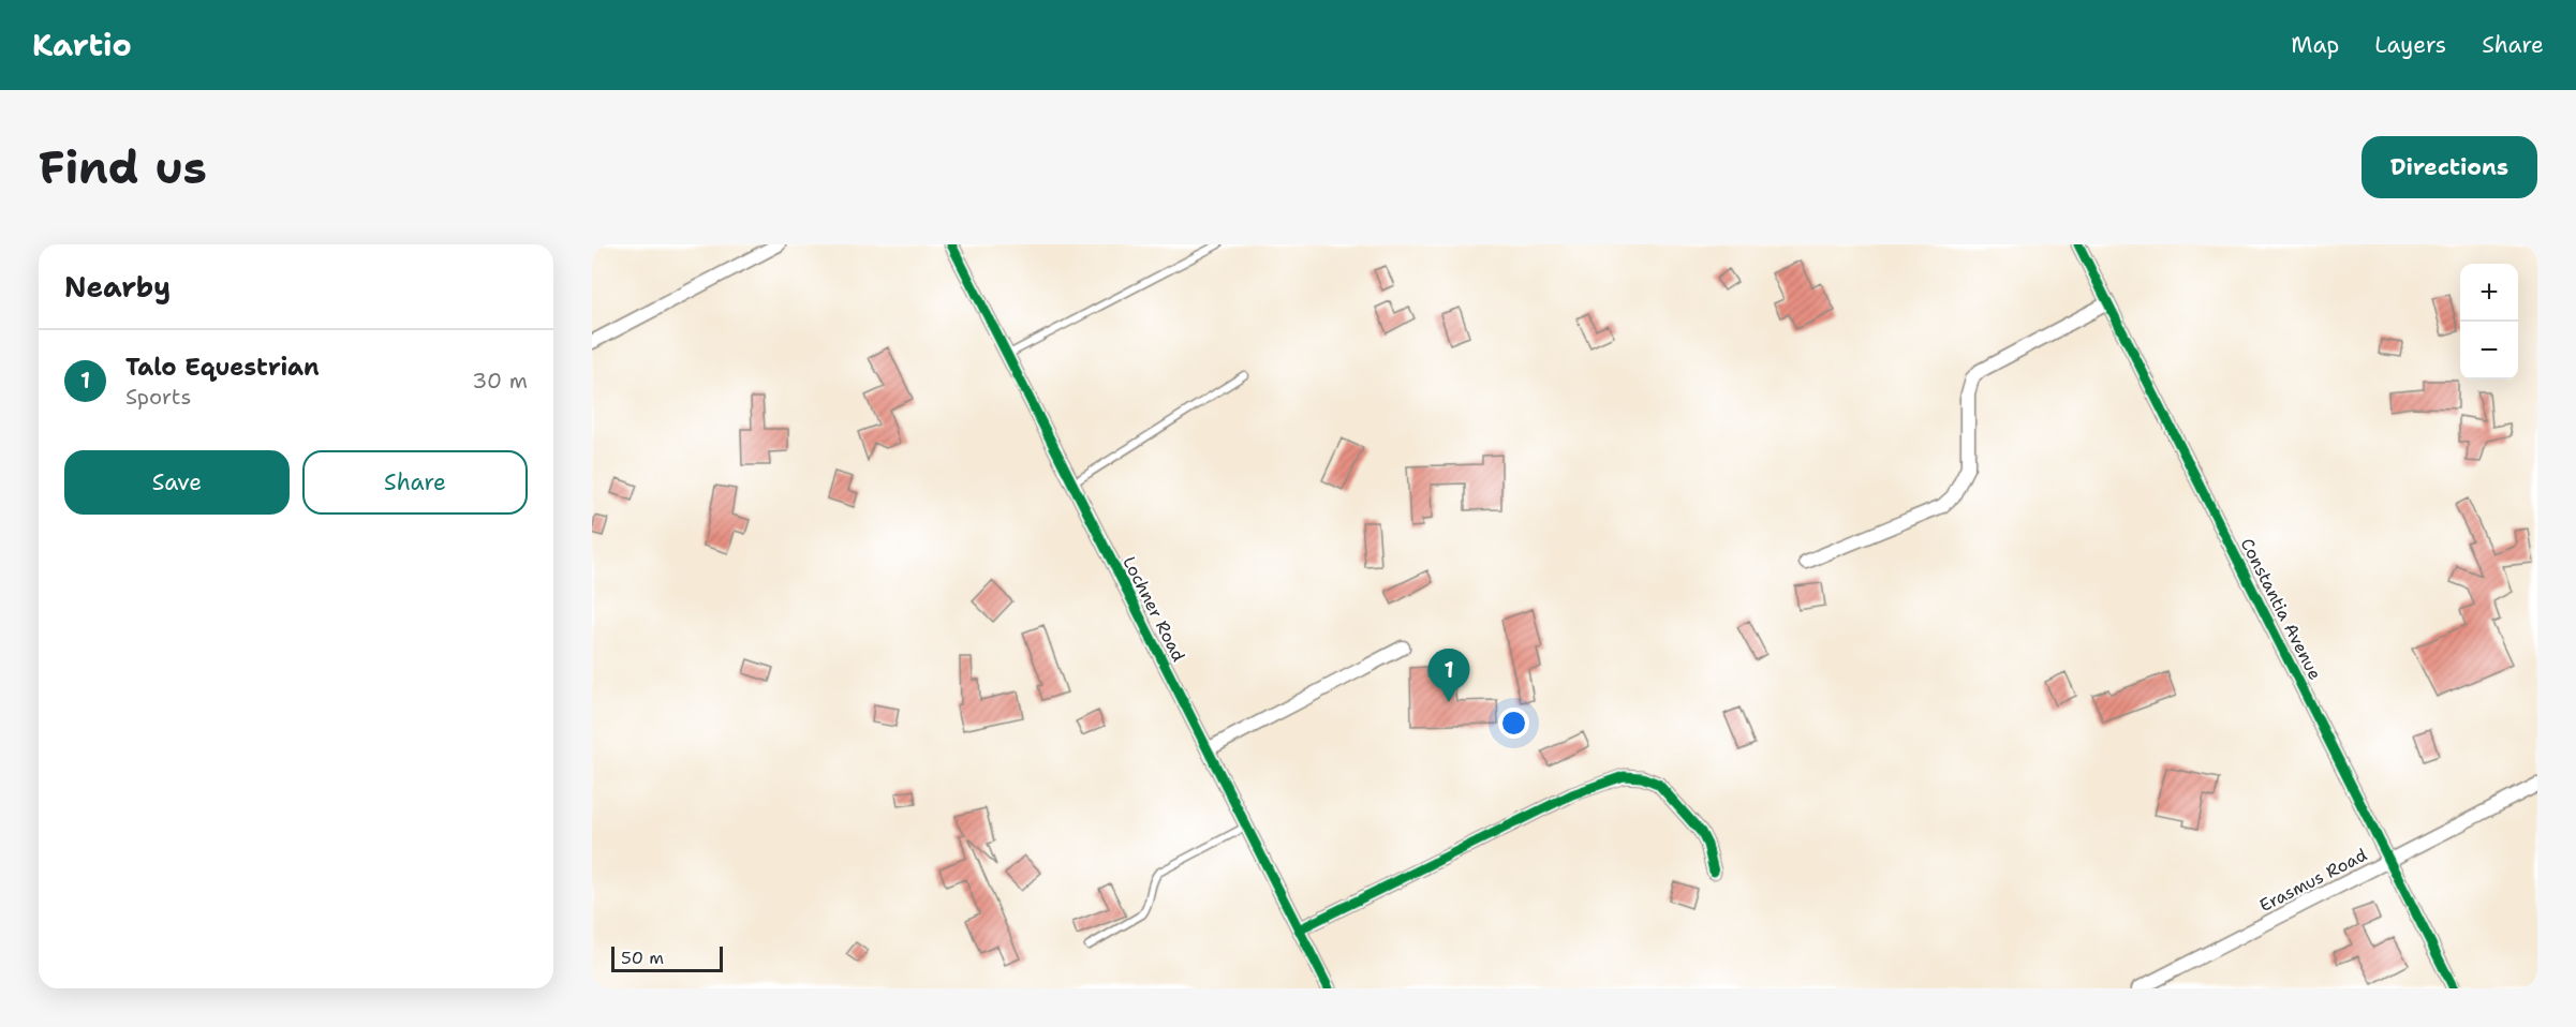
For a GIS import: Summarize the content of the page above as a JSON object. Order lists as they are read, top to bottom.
{
  "streets": {
    "street": ["Lochner Road", "Constantia Avenue", "Erasmus Road"]
  },
  "crossings": [
    ["Constantia Avenue", "Erasmus Road"]
  ],
  "scale_bar": "50 m",
  "page": {
    "header": "Kartio",
    "nav": ["Map", "Layers", "Share"],
    "buttons": [
      "Directions",
      ["Save", "Share"]
    ],
    "title": "Find us",
    "heading": "Nearby",
    "map_buttons": ["+", "−"],
    "list": [
      {
        "mark": "1",
        "name": "Talo Equestrian",
        "note": "Sports",
        "value": "30 m"
      }
    ],
    "pins": "1",
    "scale": "50 m"
  }
}
